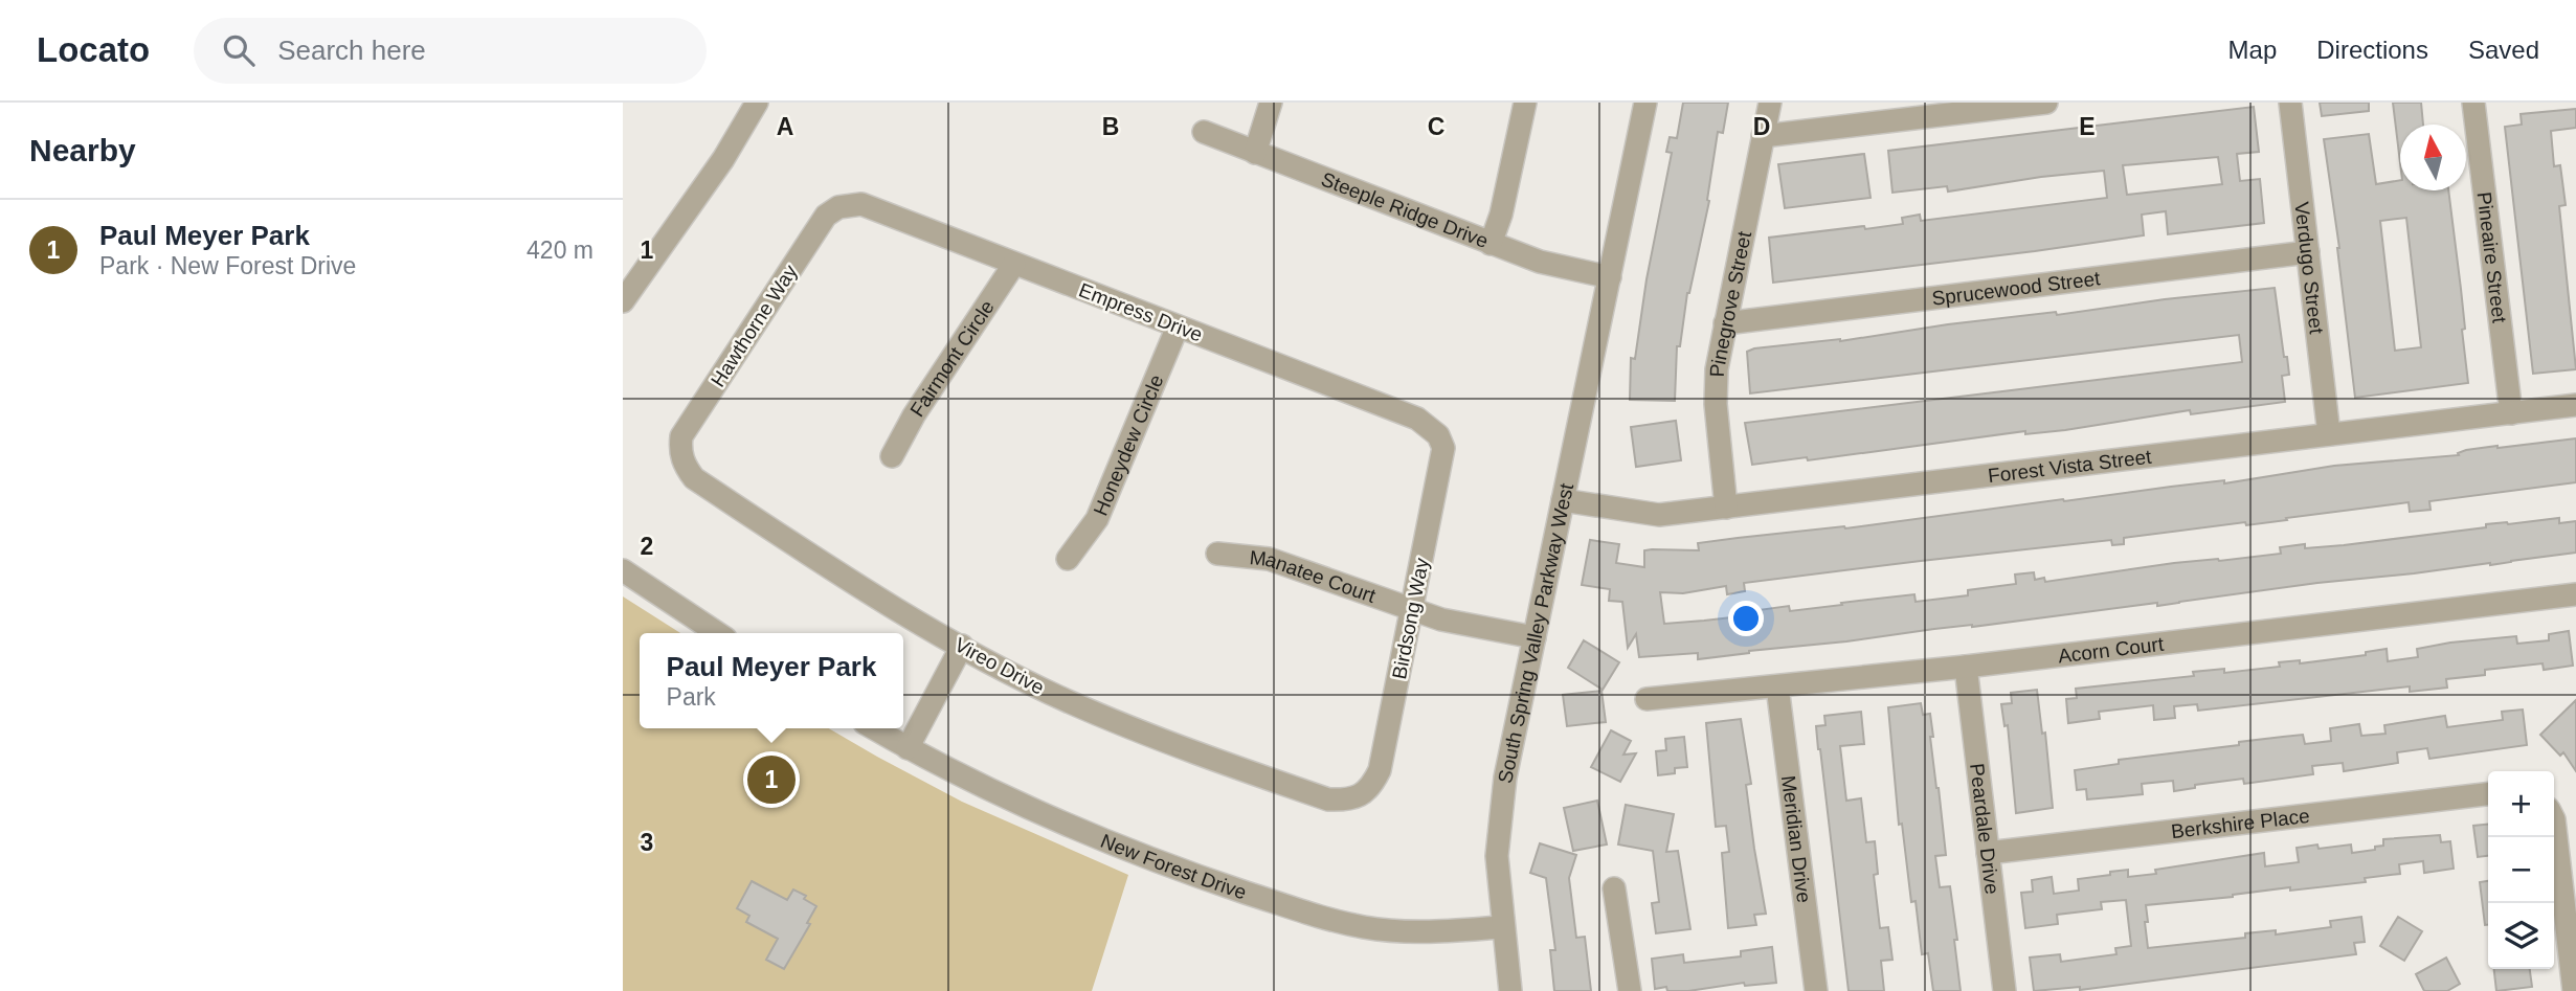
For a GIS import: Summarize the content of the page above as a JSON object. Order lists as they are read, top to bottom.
{
  "streets": {
    "street": [
      "Steeple Ridge Drive",
      "Pineaire Street",
      "Verdugo Street",
      "Sprucewood Street",
      "Pinegrove Street",
      "Empress Drive",
      "Hawthorne Way",
      "Fairmont Circle",
      "Honeydew Circle",
      "Forest Vista Street",
      "Manatee Court",
      "Birdsong Way",
      "South Spring Valley Parkway West",
      "Acorn Court",
      "Vireo Drive",
      "Berkshire Place",
      "Peardale Drive",
      "Meridian Drive",
      "New Forest Drive"
    ]
  },
  "crossings": [
    ["Steeple Ridge Drive", "South Spring Valley Parkway West"],
    ["Pineaire Street", "Forest Vista Street"],
    ["Verdugo Street", "Sprucewood Street"],
    ["Verdugo Street", "Forest Vista Street"],
    ["Sprucewood Street", "Pinegrove Street"],
    ["Pinegrove Street", "Forest Vista Street"],
    ["Empress Drive", "Hawthorne Way"],
    ["Empress Drive", "Fairmont Circle"],
    ["Empress Drive", "Honeydew Circle"],
    ["Empress Drive", "Birdsong Way"],
    ["Hawthorne Way", "Vireo Drive"],
    ["Forest Vista Street", "South Spring Valley Parkway West"],
    ["Manatee Court", "Birdsong Way"],
    ["Manatee Court", "South Spring Valley Parkway West"],
    ["Birdsong Way", "Vireo Drive"],
    ["South Spring Valley Parkway West", "New Forest Drive"],
    ["Acorn Court", "Peardale Drive"],
    ["Acorn Court", "Meridian Drive"],
    ["Berkshire Place", "Peardale Drive"]
  ],
  "north": "top",
  "page": {
    "header": "Locato",
    "search": "Search here",
    "nav": ["Map", "Directions", "Saved"],
    "heading": "Nearby",
    "list": [
      {
        "mark": "1",
        "name": "Paul Meyer Park",
        "note": "Park · New Forest Drive",
        "value": "420 m"
      }
    ],
    "popup": ["Paul Meyer Park", "Park"],
    "pins": "1",
    "map_buttons": ["+", "−"]
  },
  "grid": {
    "columns": [
      "A",
      "B",
      "C",
      "D",
      "E"
    ],
    "rows": ["1", "2", "3"]
  }
}
